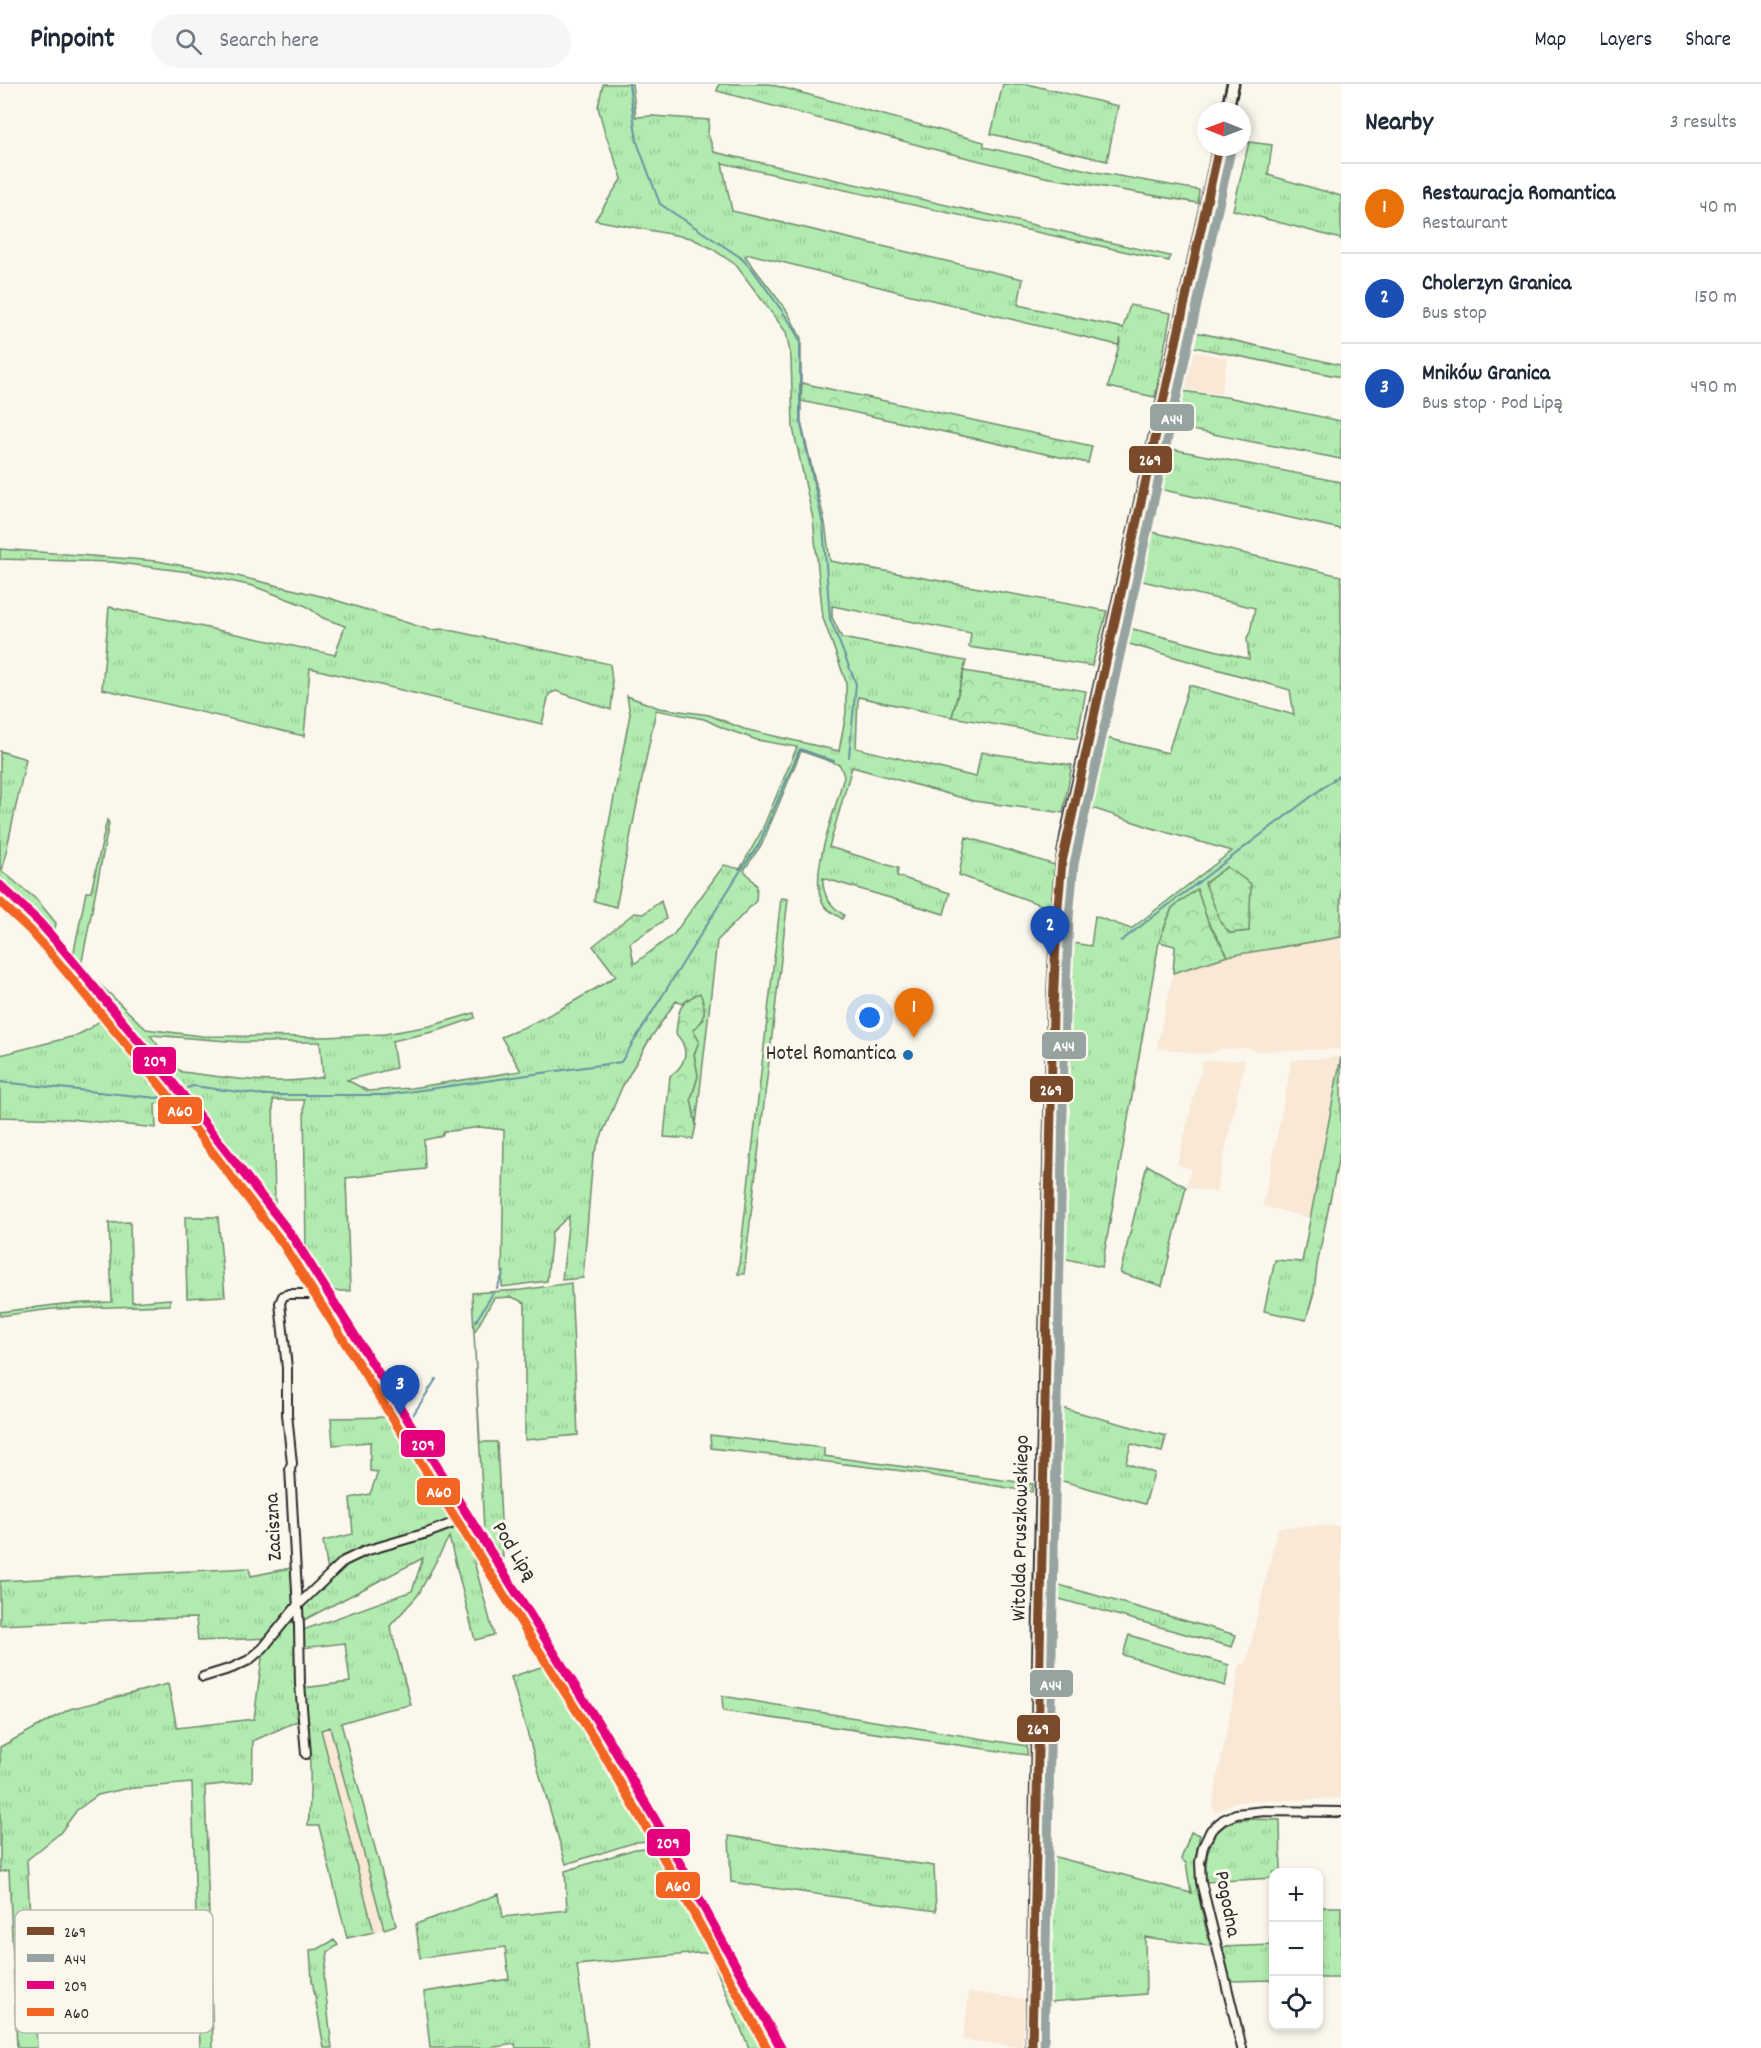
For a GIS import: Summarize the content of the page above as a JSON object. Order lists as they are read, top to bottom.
{
  "streets": {
    "street": [
      "Zaciszna",
      "Witolda Pruszkowskiego",
      "Pod Lipą",
      "Pogodna"
    ]
  },
  "crossings": [
    ["Zaciszna", "Pod Lipą"]
  ],
  "places": ["Hotel Romantica"],
  "lines": [
    "transit line 269",
    "transit line A44",
    "transit line 209",
    "transit line A60"
  ],
  "legend": [
    "269",
    "A44",
    "209",
    "A60"
  ],
  "north": "left",
  "page": {
    "header": "Pinpoint",
    "search": "Search here",
    "nav": ["Map", "Layers", "Share"],
    "heading": ["Nearby", "3 results"],
    "list": [
      {
        "mark": "1",
        "name": "Restauracja Romantica",
        "note": "Restaurant",
        "value": "40 m"
      },
      {
        "mark": "2",
        "name": "Cholerzyn Granica",
        "note": "Bus stop",
        "value": "150 m"
      },
      {
        "mark": "3",
        "name": "Mników Granica",
        "note": "Bus stop · Pod Lipą",
        "value": "490 m"
      }
    ],
    "pins": ["2", "1", "3"],
    "map_buttons": ["+", "−"]
  }
}
